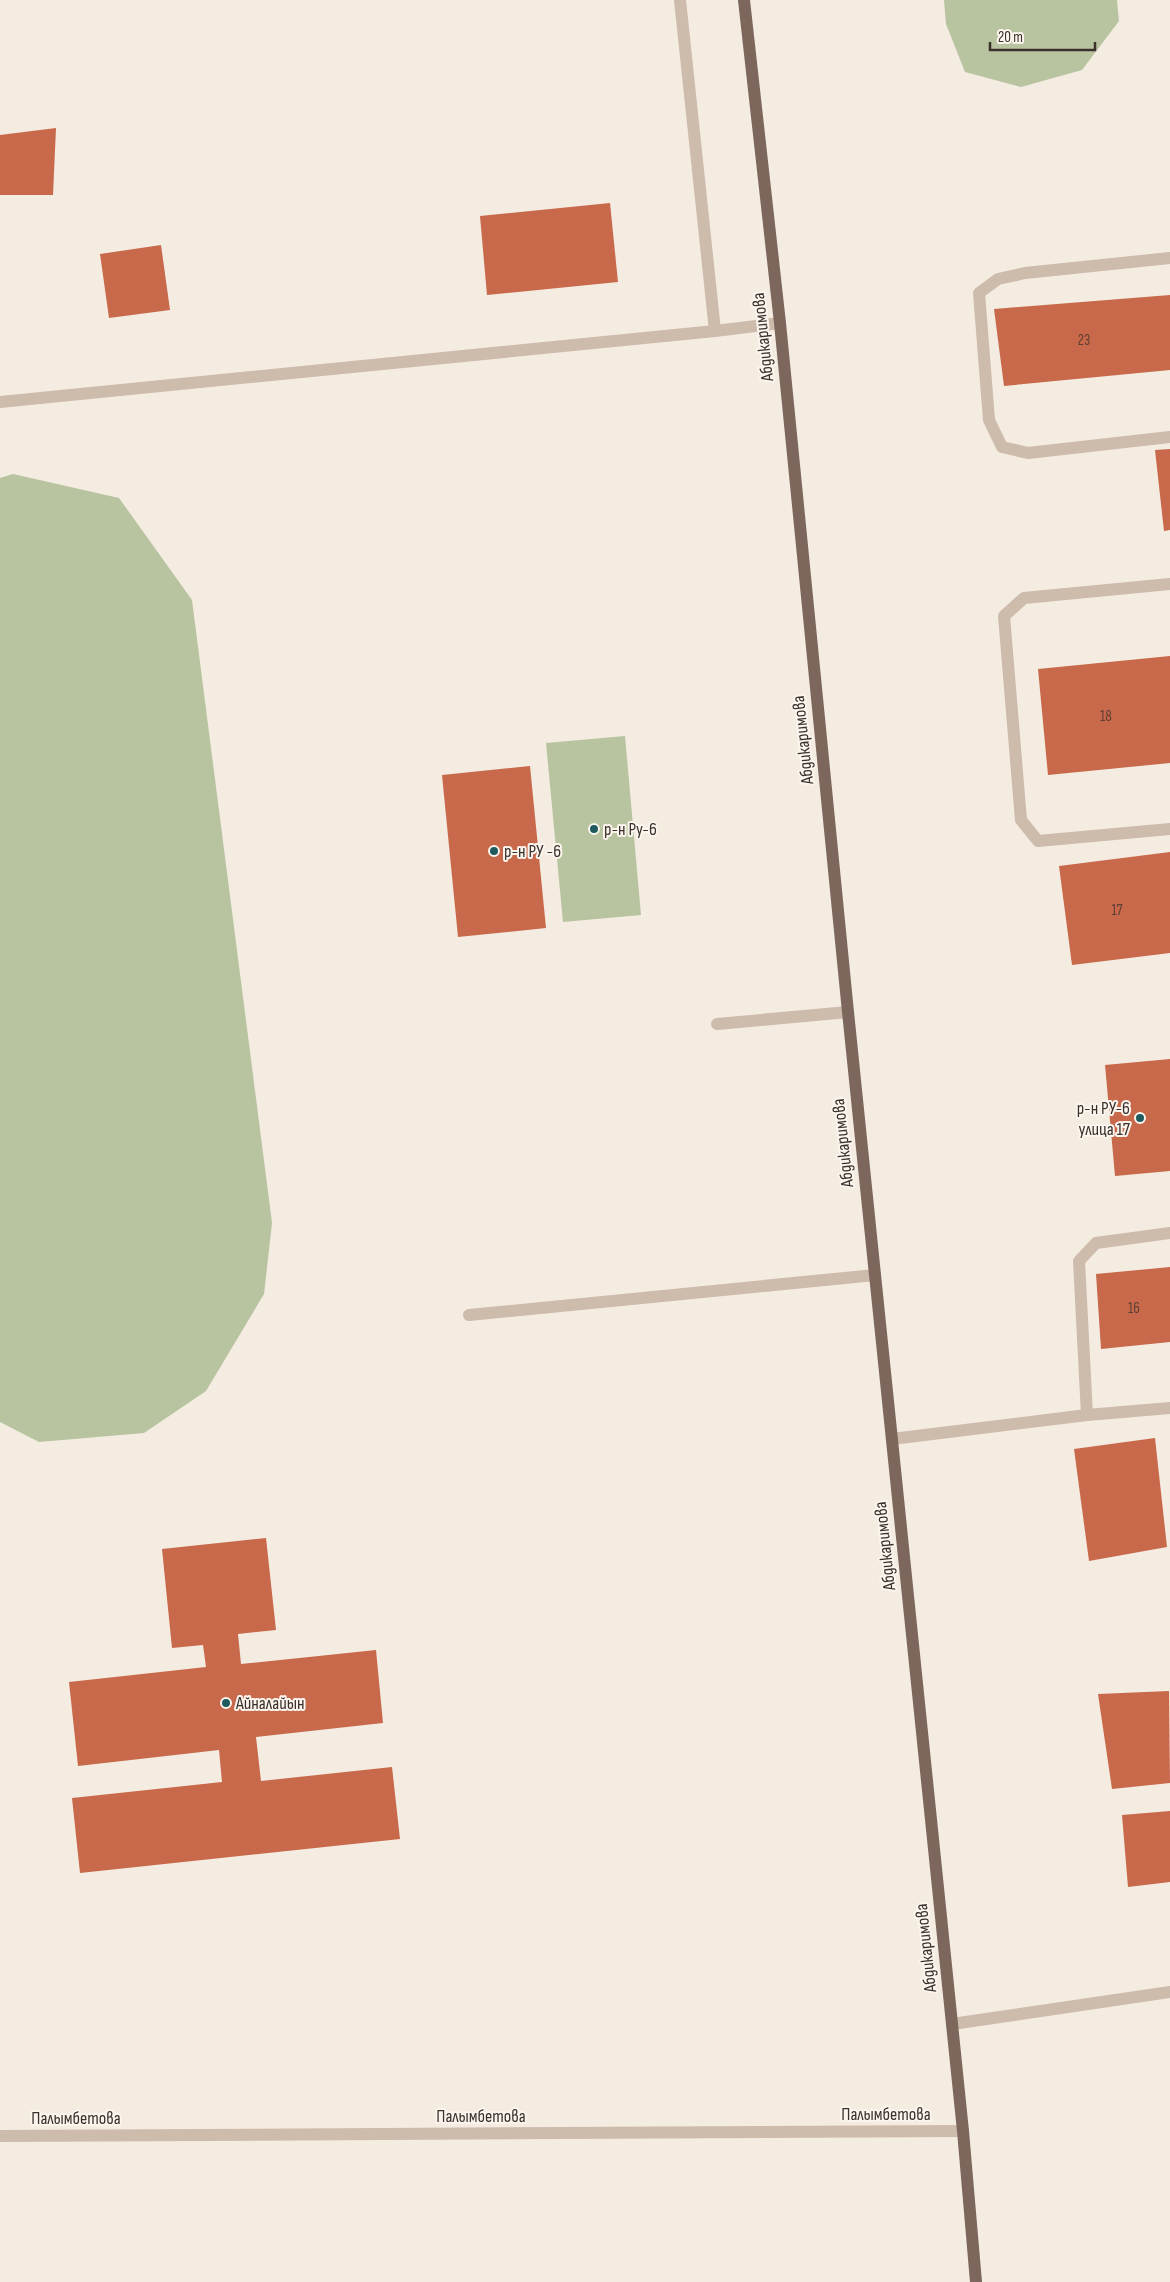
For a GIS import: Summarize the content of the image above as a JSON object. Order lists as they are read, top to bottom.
{
  "streets": {
    "main road": ["Абдикаримова"],
    "street": ["Палымбетова"]
  },
  "crossings": [
    ["Абдикаримова", "Палымбетова"]
  ],
  "places": [
    "р-н Ру-6",
    "р-н РУ -6",
    "р-н РУ-6 улица 17",
    "Айналайын"
  ],
  "house_numbers": [
    "23",
    "18",
    "17",
    "16"
  ],
  "scale_bar": "20 m"
}
